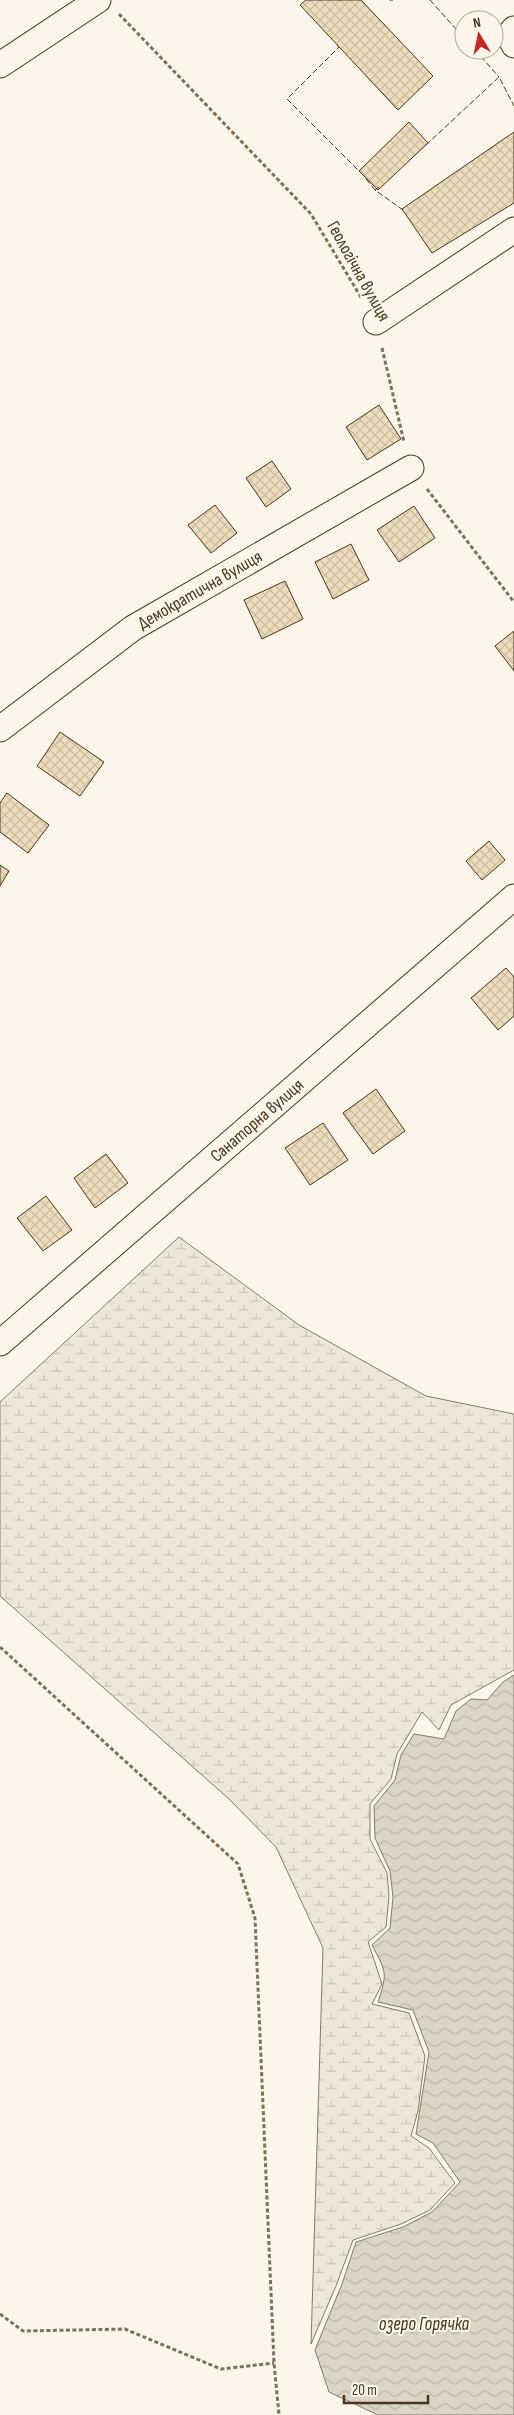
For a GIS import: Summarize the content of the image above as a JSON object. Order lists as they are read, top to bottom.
{
  "streets": {
    "street": ["Демократична вулиця", "Санаторна вулиця"],
    "path": ["Геологічна вулиця"]
  },
  "crossings": [
    ["Геологічна вулиця", "Демократична вулиця"]
  ],
  "water": ["озеро Горячка"],
  "scale_bar": "20 m",
  "north": "top"
}
